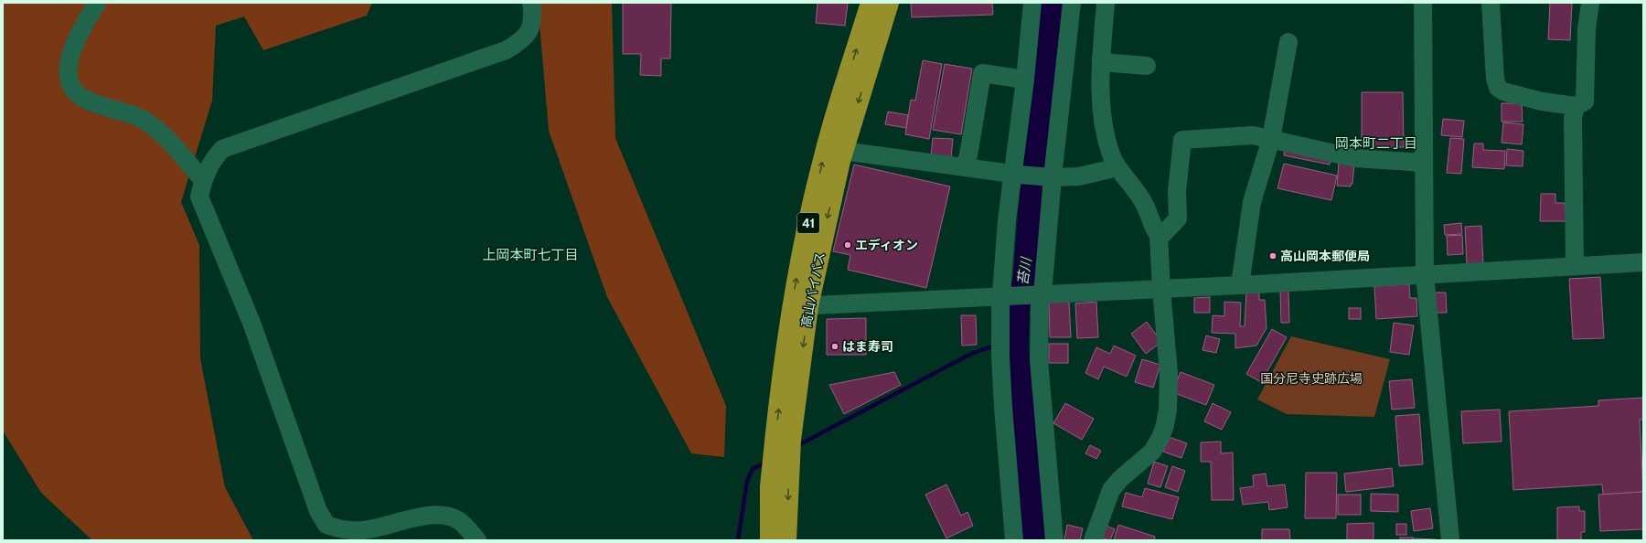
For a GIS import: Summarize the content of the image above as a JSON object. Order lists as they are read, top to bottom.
{
  "streets": {
    "highway": ["41", "高山バイパス"]
  },
  "districts": ["岡本町二丁目", "上岡本町七丁目"],
  "water": ["苔川"],
  "parks": ["国分尼寺史跡広場"],
  "places": ["エディオン", "高山岡本郵便局", "はま寿司"]
}
